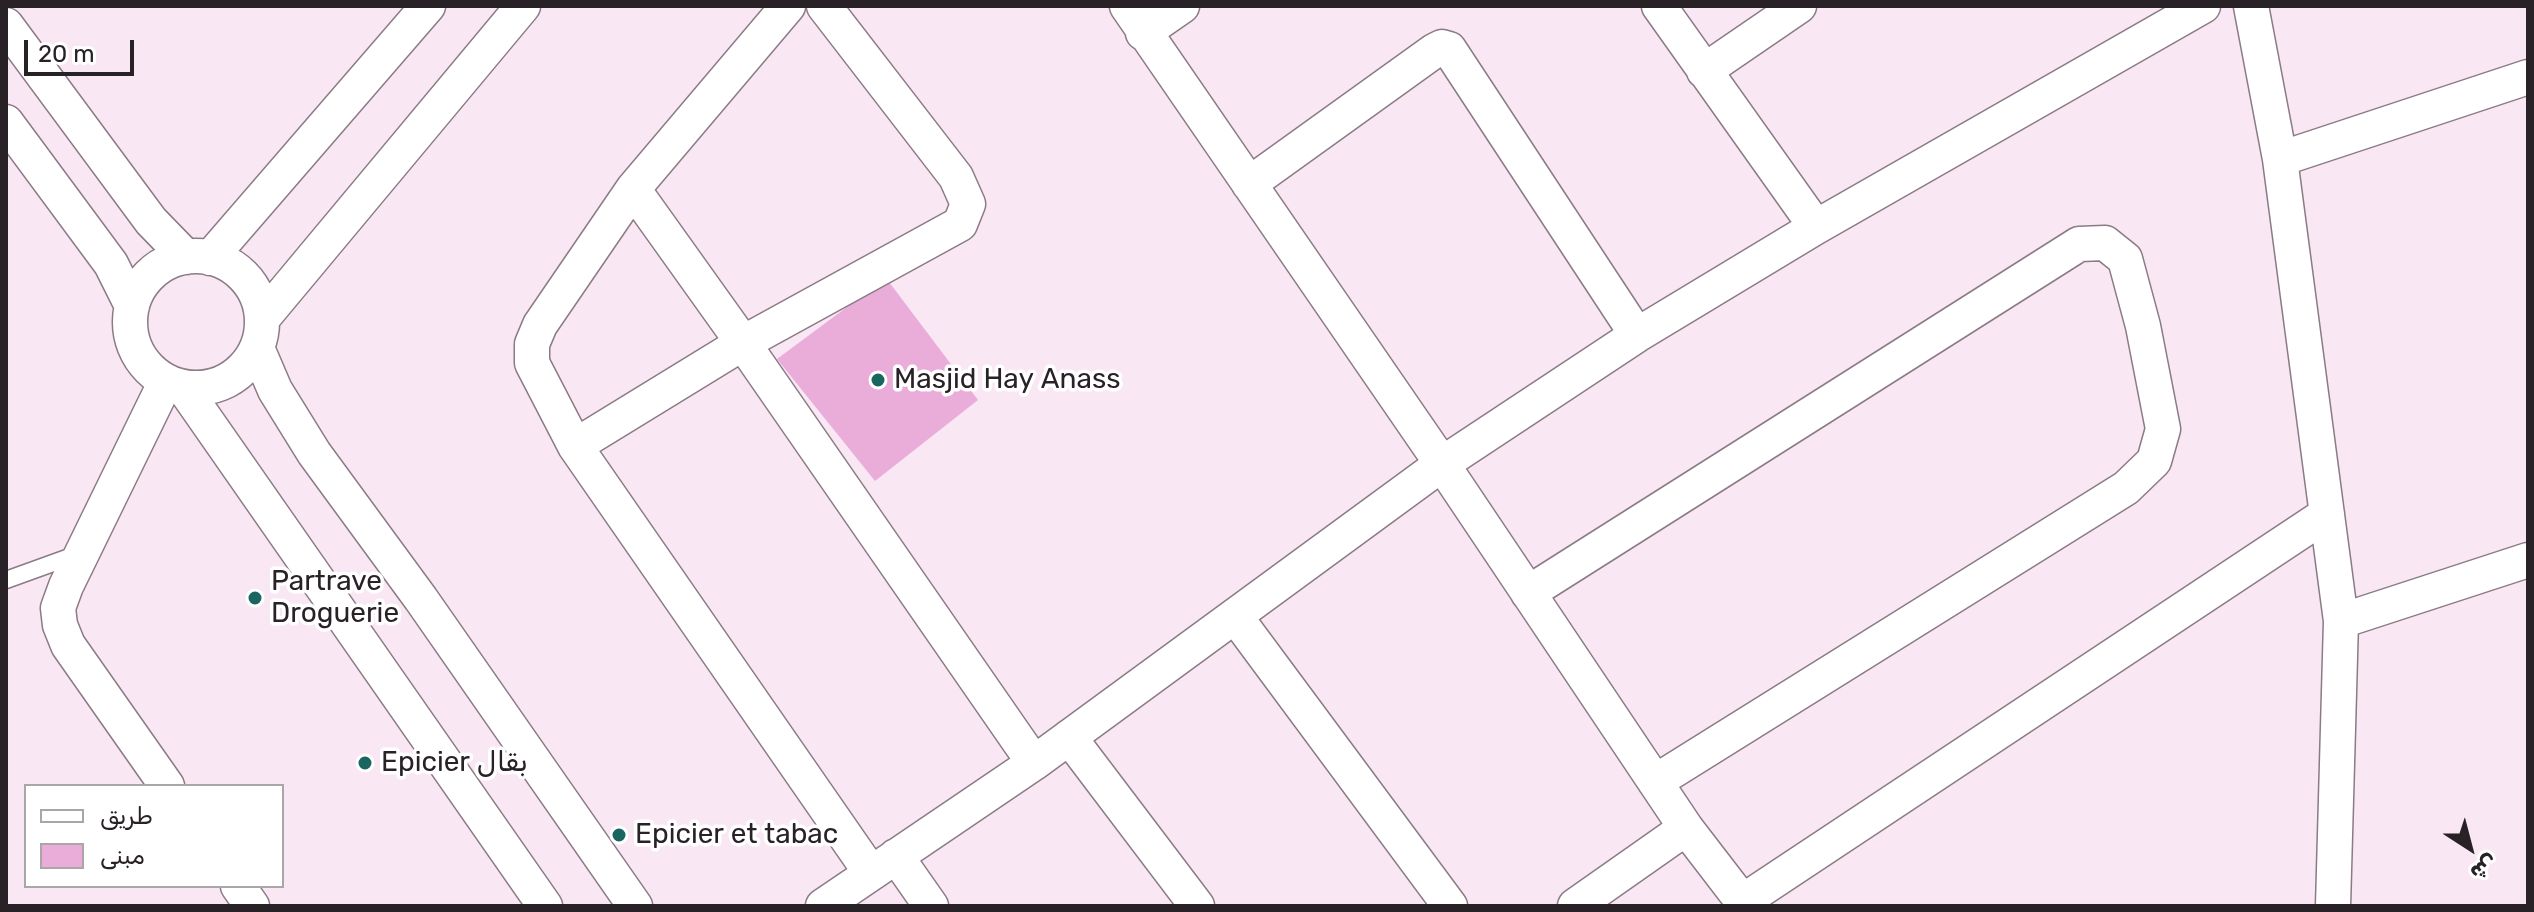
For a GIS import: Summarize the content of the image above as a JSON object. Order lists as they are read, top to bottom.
{
  "places": [
    "Masjid Hay Anass",
    "Partrave Droguerie",
    "Epicier بقال",
    "Epicier et tabac"
  ],
  "legend": ["طريق", "مبنى"],
  "scale_bar": "20 m",
  "north": "bottom right"
}
